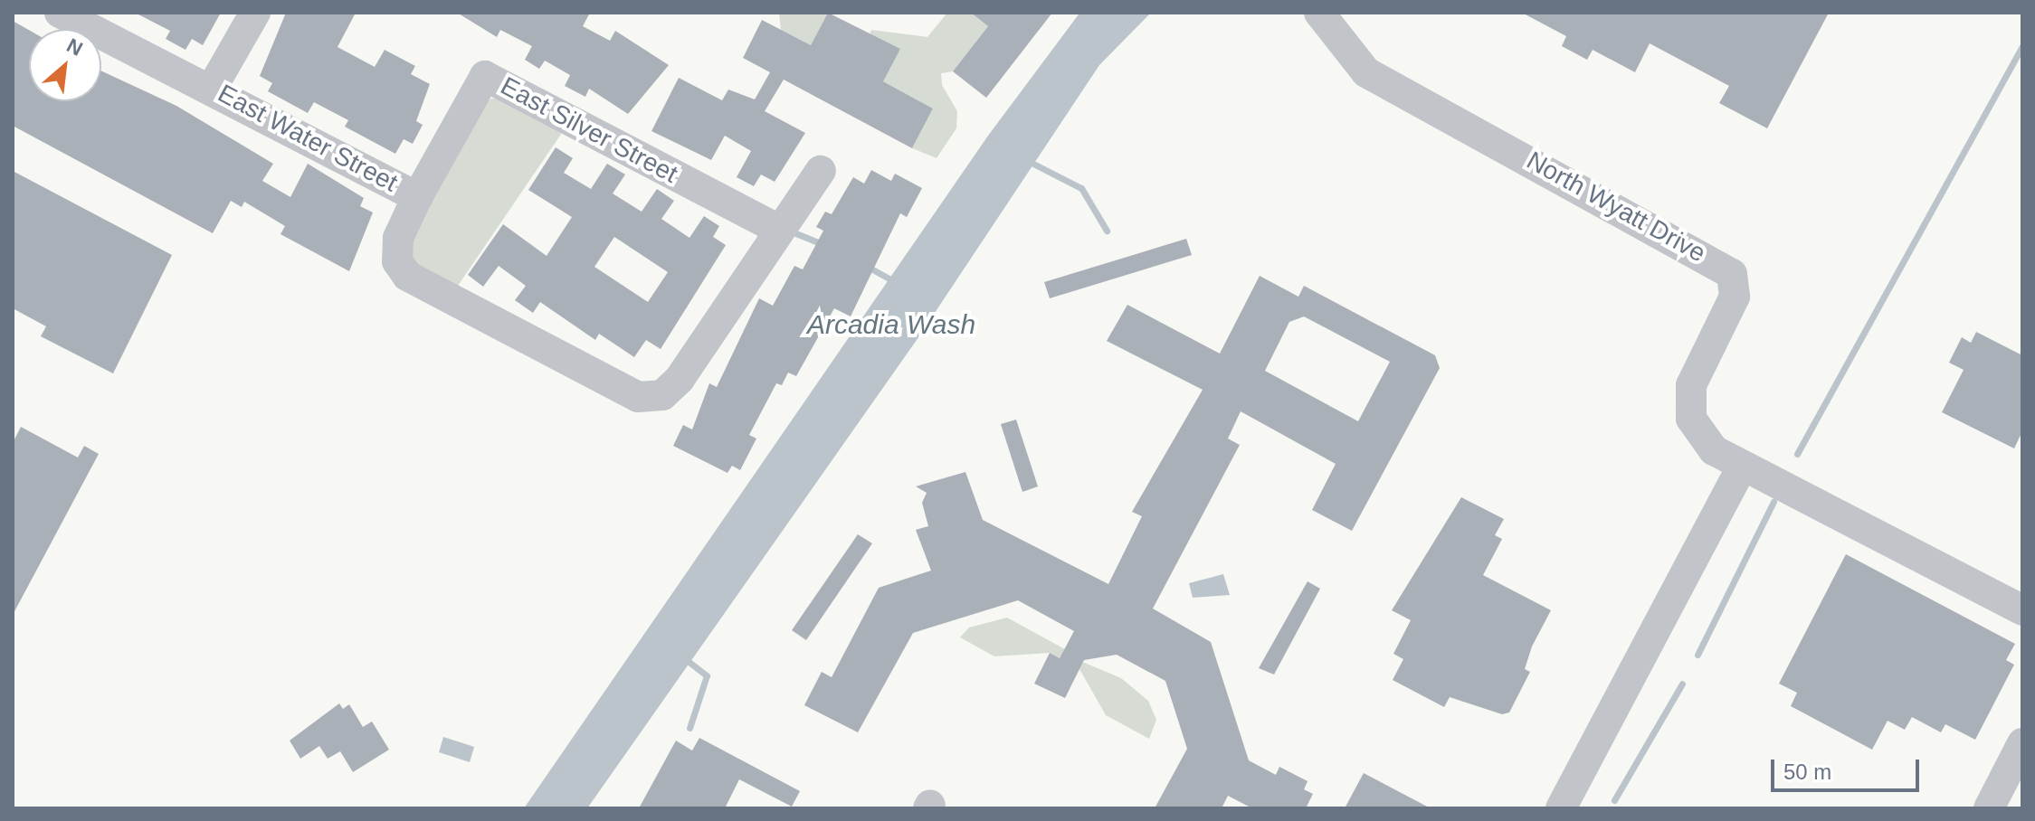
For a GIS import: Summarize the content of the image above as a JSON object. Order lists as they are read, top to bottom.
{
  "streets": {
    "street": ["East Silver Street", "East Water Street", "North Wyatt Drive"]
  },
  "crossings": [
    ["East Silver Street", "East Water Street"]
  ],
  "water": ["Arcadia Wash"],
  "scale_bar": "50 m",
  "north": "top right"
}
